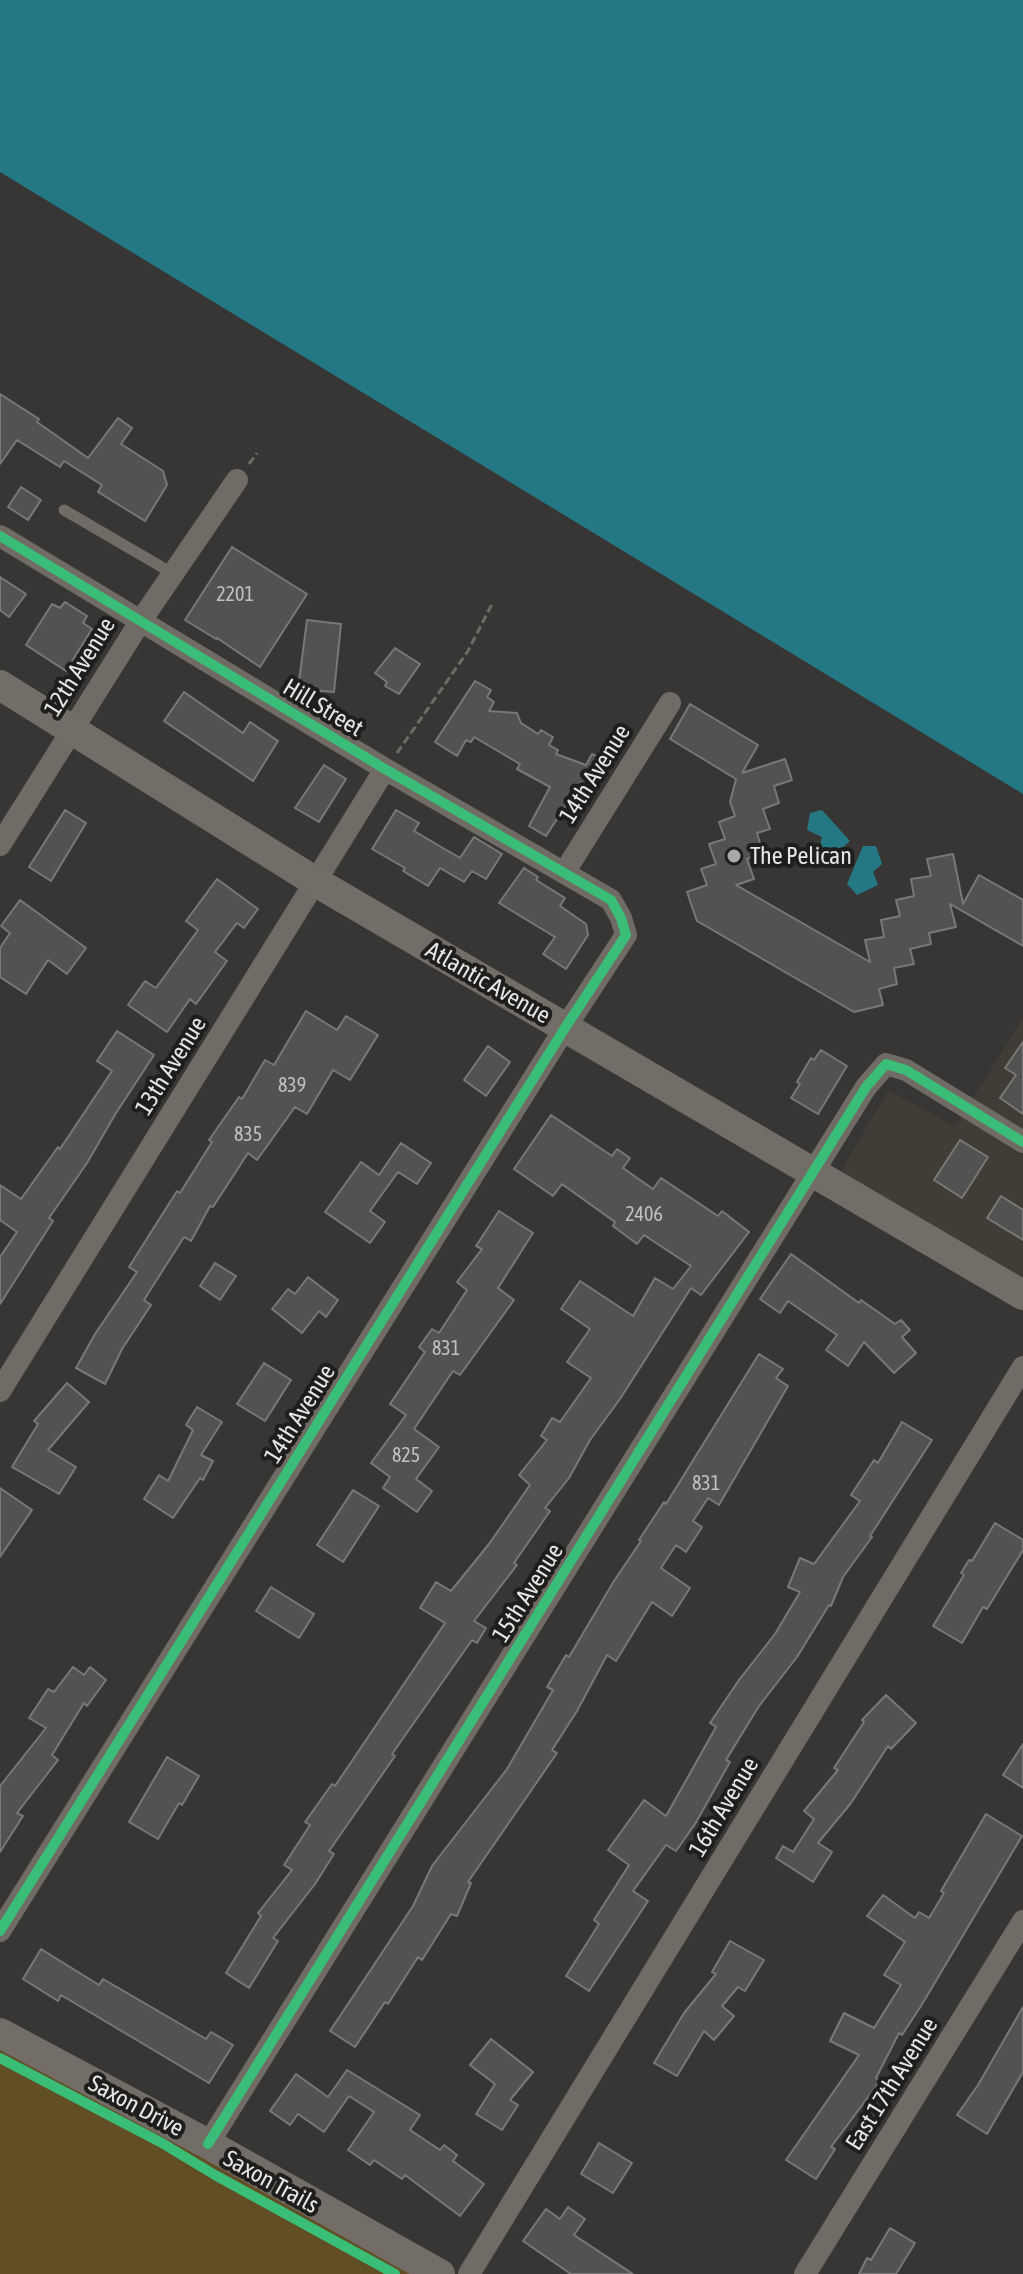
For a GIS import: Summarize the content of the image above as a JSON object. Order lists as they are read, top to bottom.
{
  "streets": {
    "main road": ["Atlantic Avenue", "Saxon Drive"],
    "street": [
      "12th Avenue",
      "Hill Street",
      "14th Avenue",
      "13th Avenue",
      "15th Avenue",
      "16th Avenue",
      "East 17th Avenue"
    ],
    "cycle path": ["Saxon Trails"]
  },
  "crossings": [
    ["12th Avenue", "Hill Street"],
    ["12th Avenue", "Atlantic Avenue"],
    ["Hill Street", "14th Avenue"],
    ["Hill Street", "13th Avenue"],
    ["14th Avenue", "Atlantic Avenue"],
    ["Atlantic Avenue", "13th Avenue"],
    ["Atlantic Avenue", "15th Avenue"],
    ["15th Avenue", "Saxon Drive"]
  ],
  "places": ["The Pelican"],
  "house_numbers": [
    "2201",
    "839",
    "835",
    "2406",
    "831",
    "825",
    "831"
  ]
}
